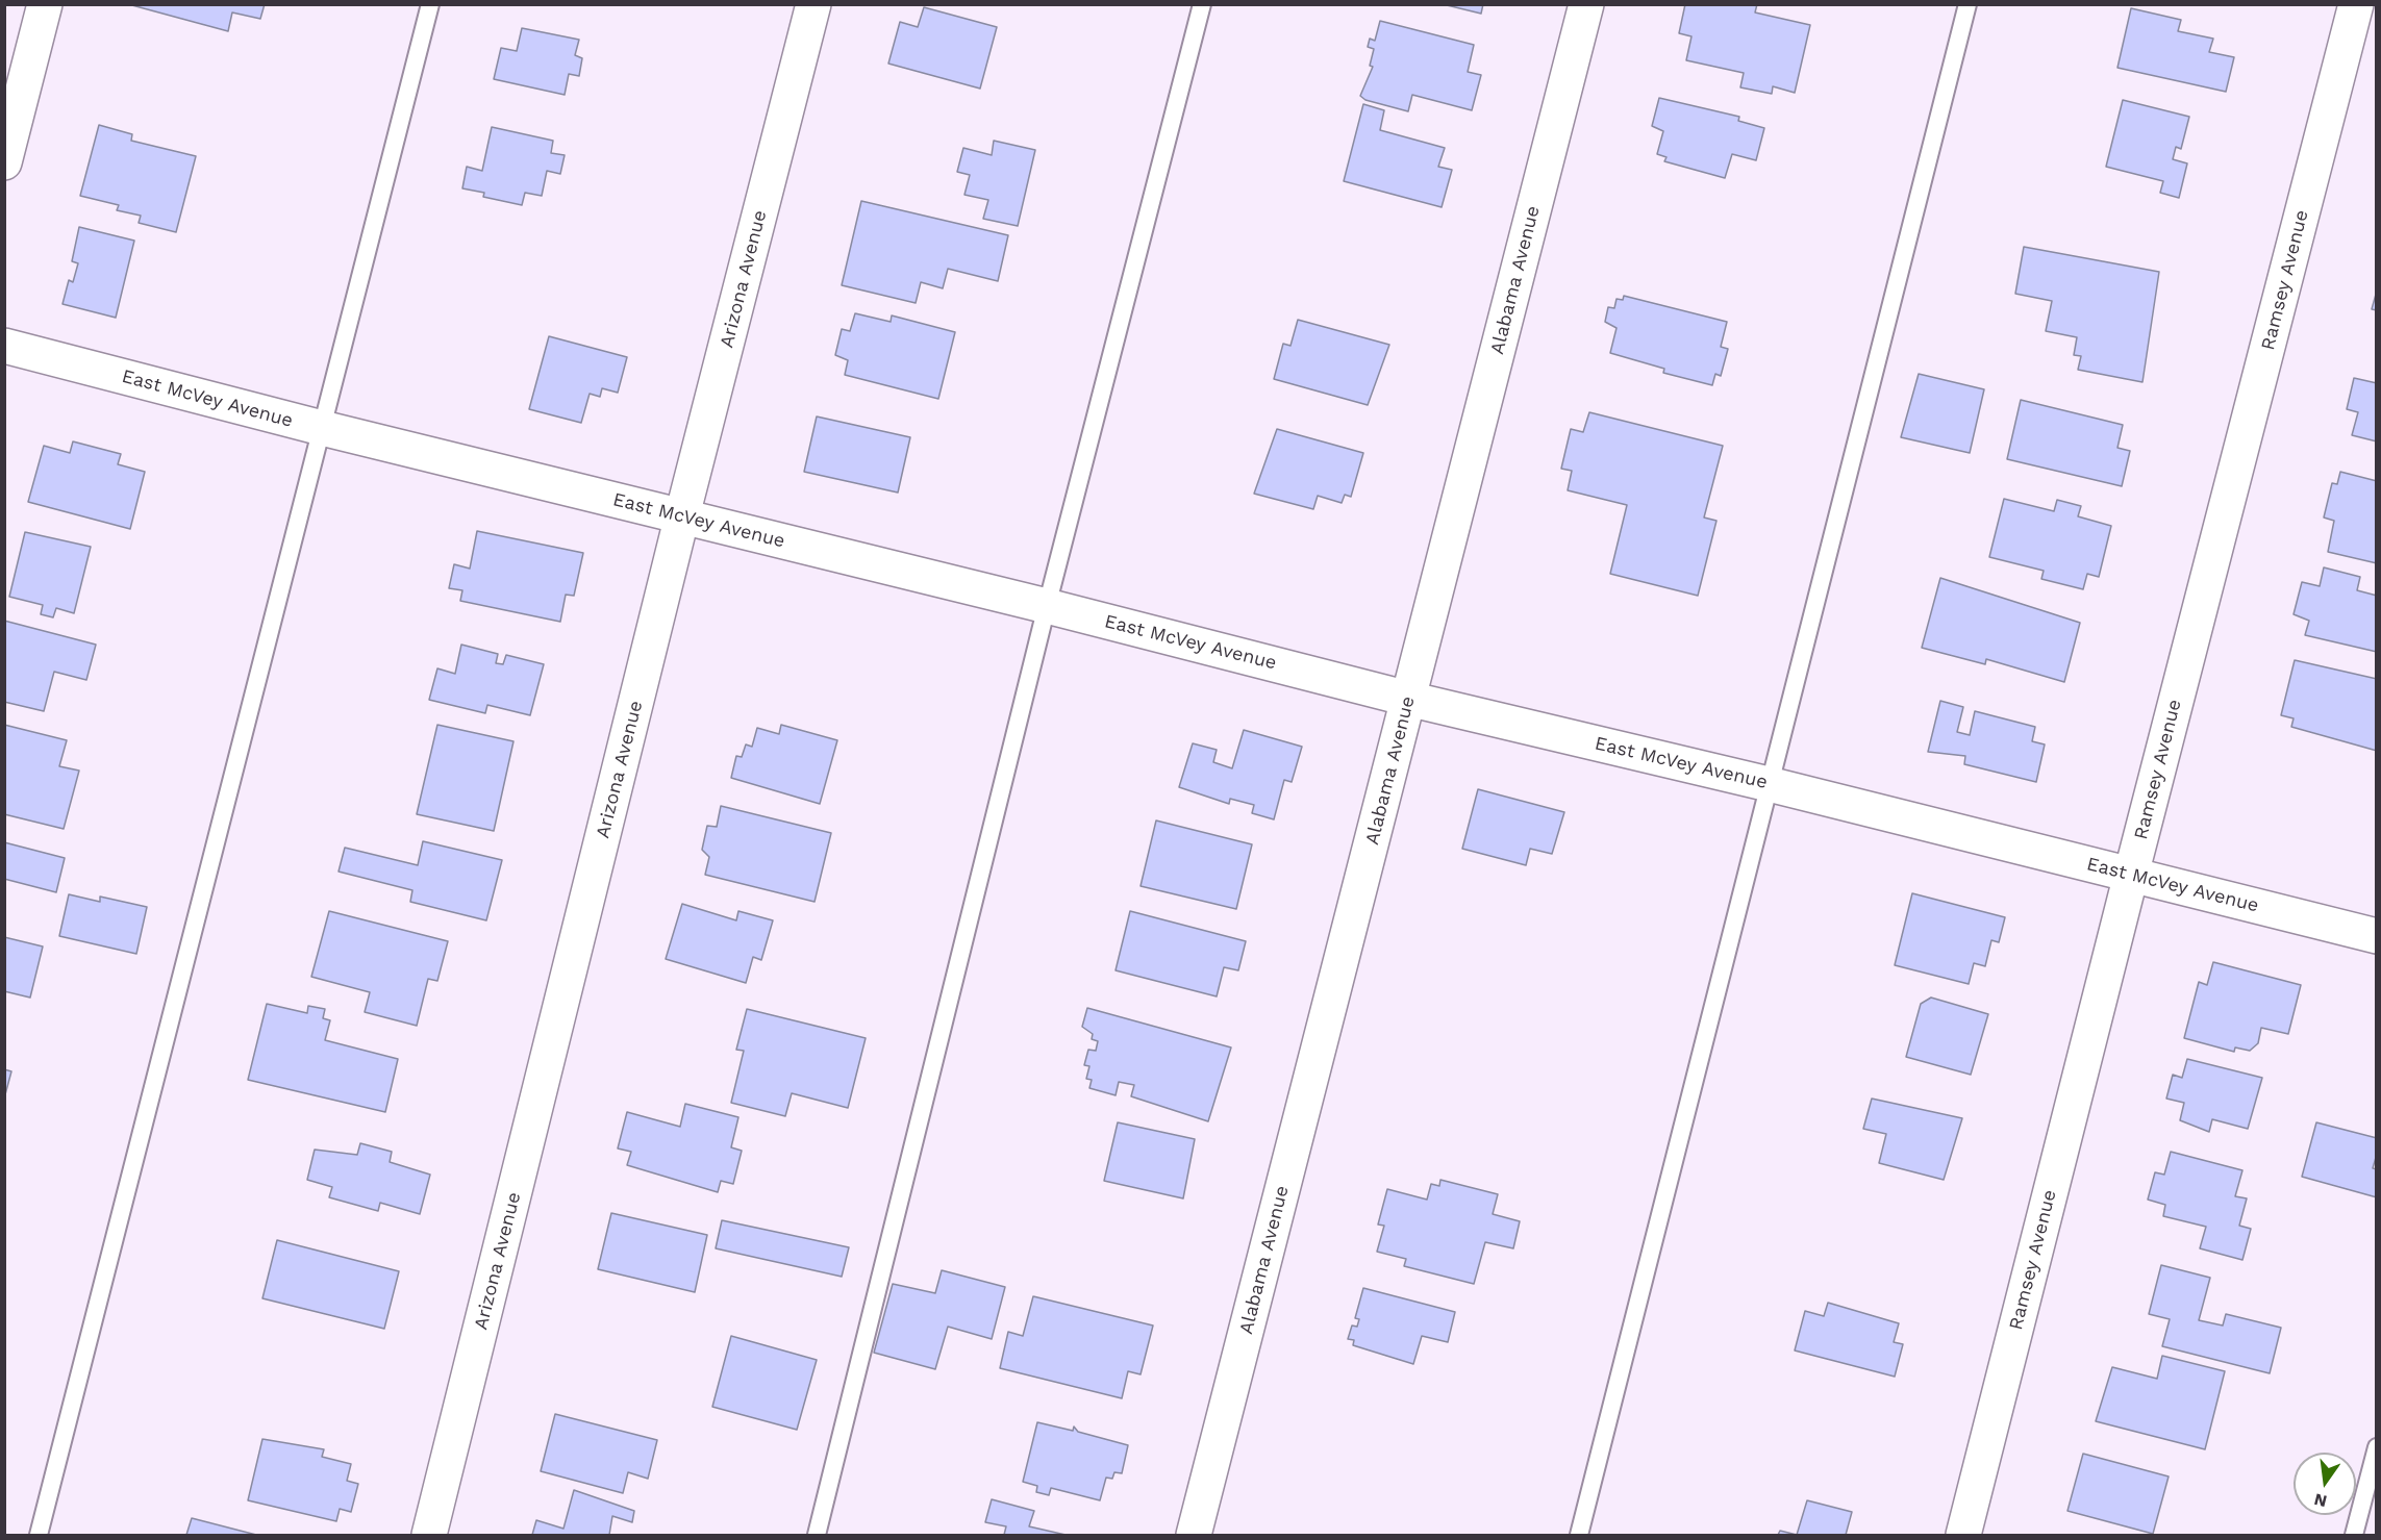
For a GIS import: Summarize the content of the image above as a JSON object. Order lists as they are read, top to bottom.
{
  "streets": {
    "street": [
      "Arizona Avenue",
      "Alabama Avenue",
      "Ramsey Avenue",
      "East McVey Avenue"
    ]
  },
  "crossings": [
    ["Arizona Avenue", "East McVey Avenue"],
    ["Alabama Avenue", "East McVey Avenue"],
    ["Ramsey Avenue", "East McVey Avenue"]
  ],
  "north": "bottom"
}
